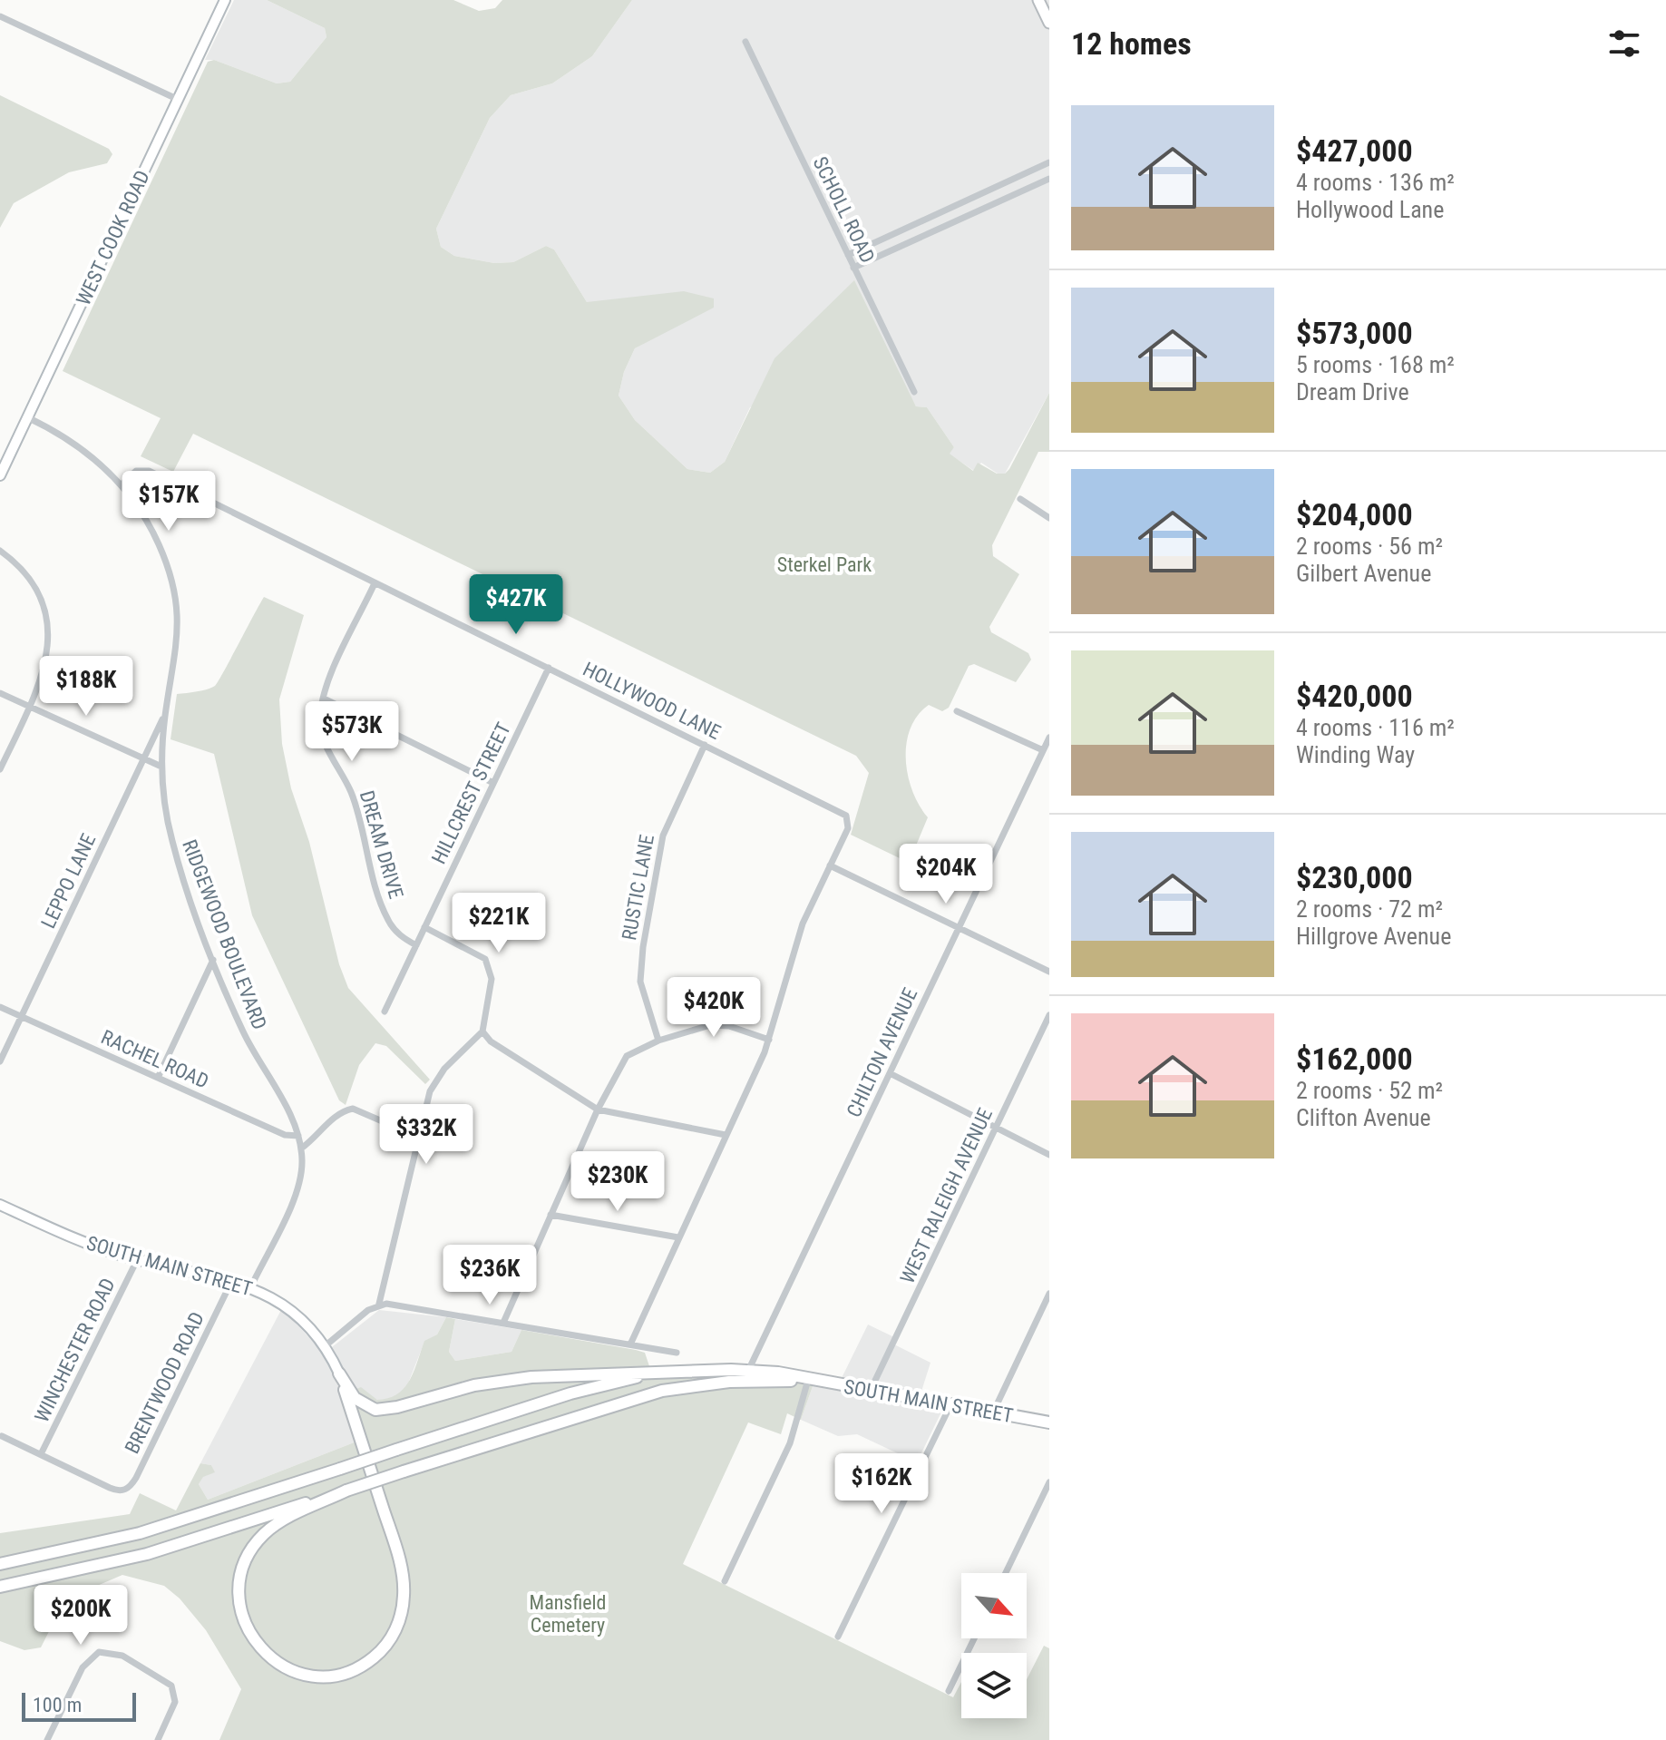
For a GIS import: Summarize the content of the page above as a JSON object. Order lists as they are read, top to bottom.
{
  "streets": {
    "highway": ["SOUTH MAIN STREET"],
    "main road": ["WEST COOK ROAD"],
    "street": [
      "SCHOLL ROAD",
      "HOLLYWOOD LANE",
      "HILLCREST STREET",
      "DREAM DRIVE",
      "LEPPO LANE",
      "RUSTIC LANE",
      "RIDGEWOOD BOULEVARD",
      "CHILTON AVENUE",
      "RACHEL ROAD",
      "WEST RALEIGH AVENUE",
      "WINCHESTER ROAD",
      "BRENTWOOD ROAD"
    ]
  },
  "crossings": [
    ["WEST COOK ROAD", "RIDGEWOOD BOULEVARD"],
    ["HOLLYWOOD LANE", "HILLCREST STREET"],
    ["HOLLYWOOD LANE", "DREAM DRIVE"],
    ["HOLLYWOOD LANE", "RUSTIC LANE"],
    ["HOLLYWOOD LANE", "RIDGEWOOD BOULEVARD"],
    ["HILLCREST STREET", "DREAM DRIVE"],
    ["LEPPO LANE", "RIDGEWOOD BOULEVARD"],
    ["LEPPO LANE", "RACHEL ROAD"],
    ["RIDGEWOOD BOULEVARD", "RACHEL ROAD"],
    ["RIDGEWOOD BOULEVARD", "SOUTH MAIN STREET"],
    ["CHILTON AVENUE", "SOUTH MAIN STREET"],
    ["WEST RALEIGH AVENUE", "SOUTH MAIN STREET"],
    ["SOUTH MAIN STREET", "WINCHESTER ROAD"],
    ["SOUTH MAIN STREET", "BRENTWOOD ROAD"],
    ["WINCHESTER ROAD", "BRENTWOOD ROAD"]
  ],
  "parks": ["Sterkel Park", "Mansfield Cemetery"],
  "scale_bar": "100 m",
  "north": "bottom right",
  "page": {
    "heading": "12 homes",
    "list": [
      {
        "name": "$427,000",
        "note": "4 rooms · 136 m² · Hollywood Lane"
      },
      {
        "name": "$573,000",
        "note": "5 rooms · 168 m² · Dream Drive"
      },
      {
        "name": "$204,000",
        "note": "2 rooms · 56 m² · Gilbert Avenue"
      },
      {
        "name": "$420,000",
        "note": "4 rooms · 116 m² · Winding Way"
      },
      {
        "name": "$230,000",
        "note": "2 rooms · 72 m² · Hillgrove Avenue"
      },
      {
        "name": "$162,000",
        "note": "2 rooms · 52 m² · Clifton Avenue"
      }
    ],
    "price": [
      "$157K",
      "$427K",
      "$188K",
      "$573K",
      "$204K",
      "$221K",
      "$420K",
      "$332K",
      "$230K",
      "$236K",
      "$162K",
      "$200K"
    ],
    "scale": "100 m"
  }
}
